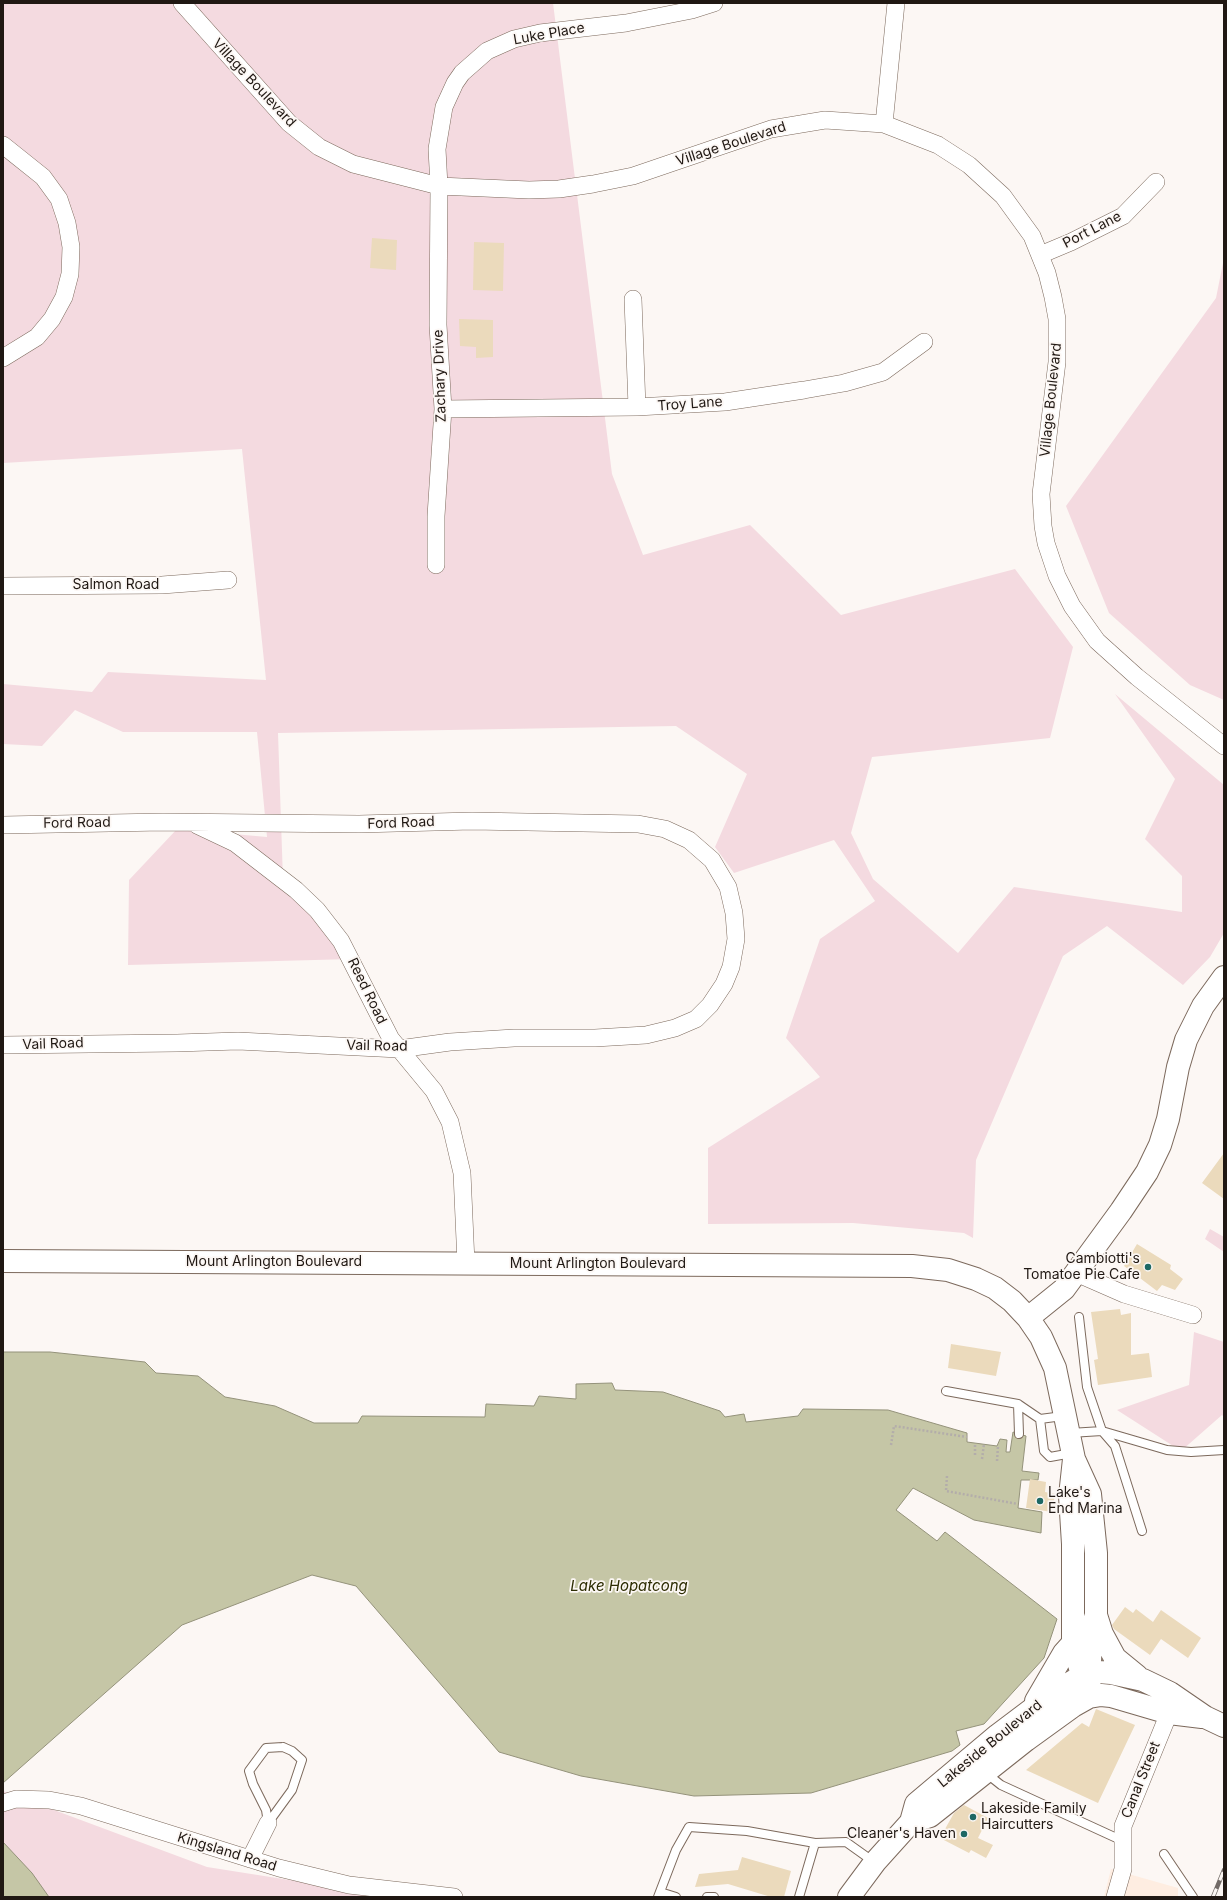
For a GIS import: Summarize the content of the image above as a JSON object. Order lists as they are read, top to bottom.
{
  "streets": {
    "main road": ["Mount Arlington Boulevard", "Lakeside Boulevard"],
    "street": [
      "Luke Place",
      "Village Boulevard",
      "Port Lane",
      "Zachary Drive",
      "Troy Lane",
      "Salmon Road",
      "Ford Road",
      "Reed Road",
      "Vail Road",
      "Canal Street",
      "Kingsland Road"
    ]
  },
  "crossings": [
    ["Luke Place", "Village Boulevard"],
    ["Luke Place", "Zachary Drive"],
    ["Village Boulevard", "Port Lane"],
    ["Village Boulevard", "Zachary Drive"],
    ["Zachary Drive", "Troy Lane"],
    ["Ford Road", "Reed Road"],
    ["Ford Road", "Vail Road"],
    ["Reed Road", "Vail Road"],
    ["Reed Road", "Mount Arlington Boulevard"]
  ],
  "water": ["Lake Hopatcong"],
  "places": [
    "Cambiotti's Tomatoe Pie Cafe",
    "Lake's End Marina",
    "Lakeside Family Haircutters",
    "Cleaner's Haven"
  ]
}
